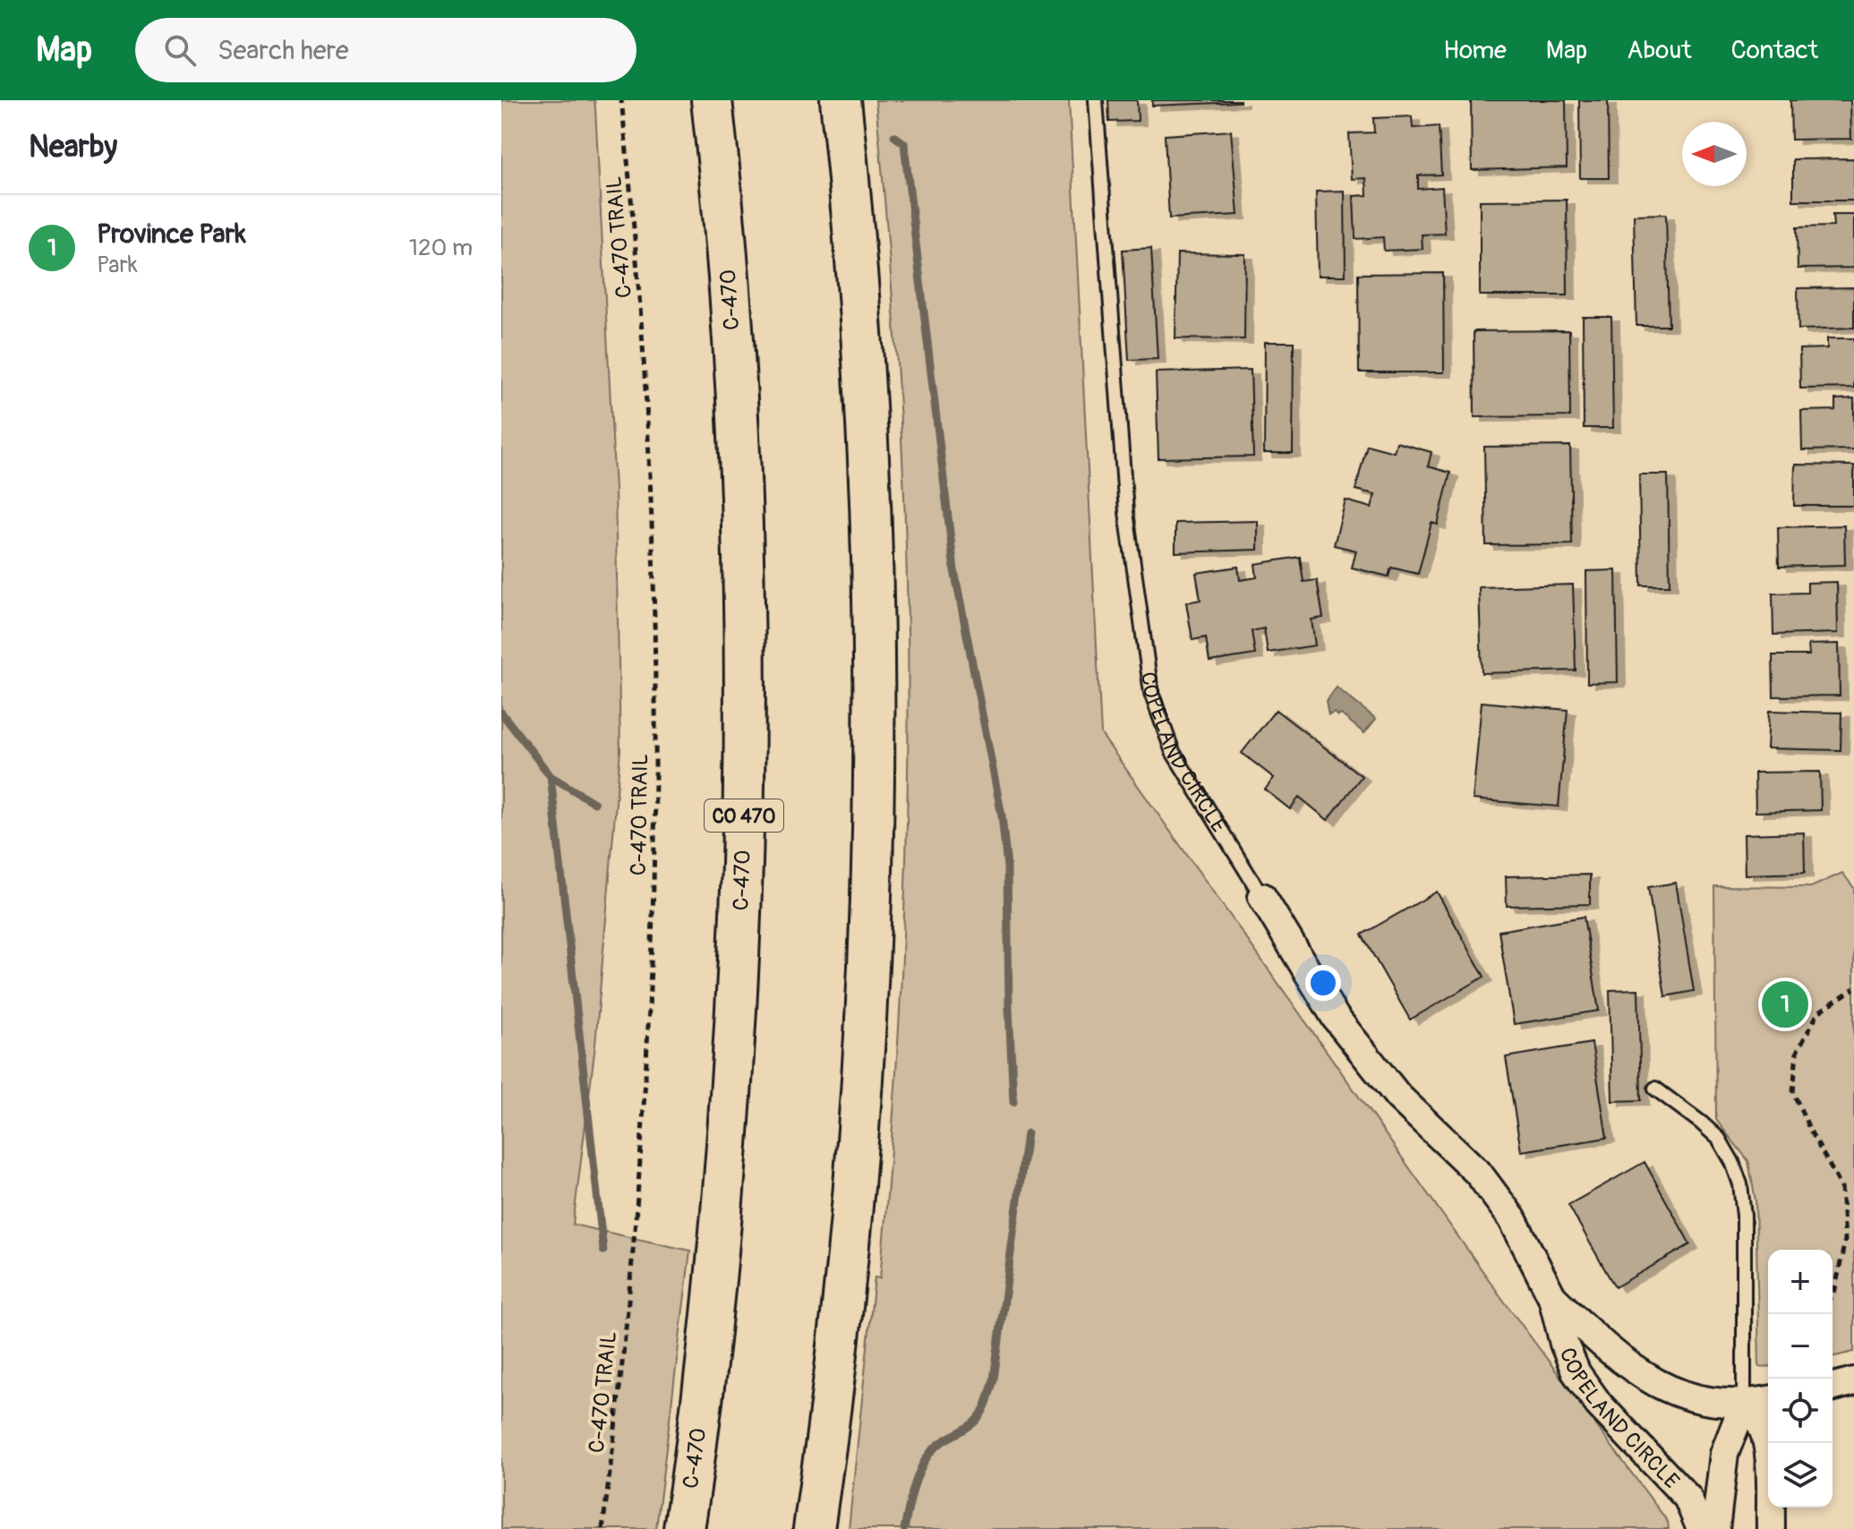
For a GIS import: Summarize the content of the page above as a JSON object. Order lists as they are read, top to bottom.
{
  "streets": {
    "highway": ["C-470", "CO 470"],
    "street": ["COPELAND CIRCLE"],
    "path": ["C-470 TRAIL"]
  },
  "north": "left",
  "page": {
    "header": "Map",
    "search": "Search here",
    "nav": [
      "Home",
      "Map",
      "About",
      "Contact"
    ],
    "heading": "Nearby",
    "list": [
      {
        "mark": "1",
        "name": "Province Park",
        "note": "Park",
        "value": "120 m"
      }
    ],
    "pins": "1",
    "map_buttons": ["+", "−"]
  }
}
